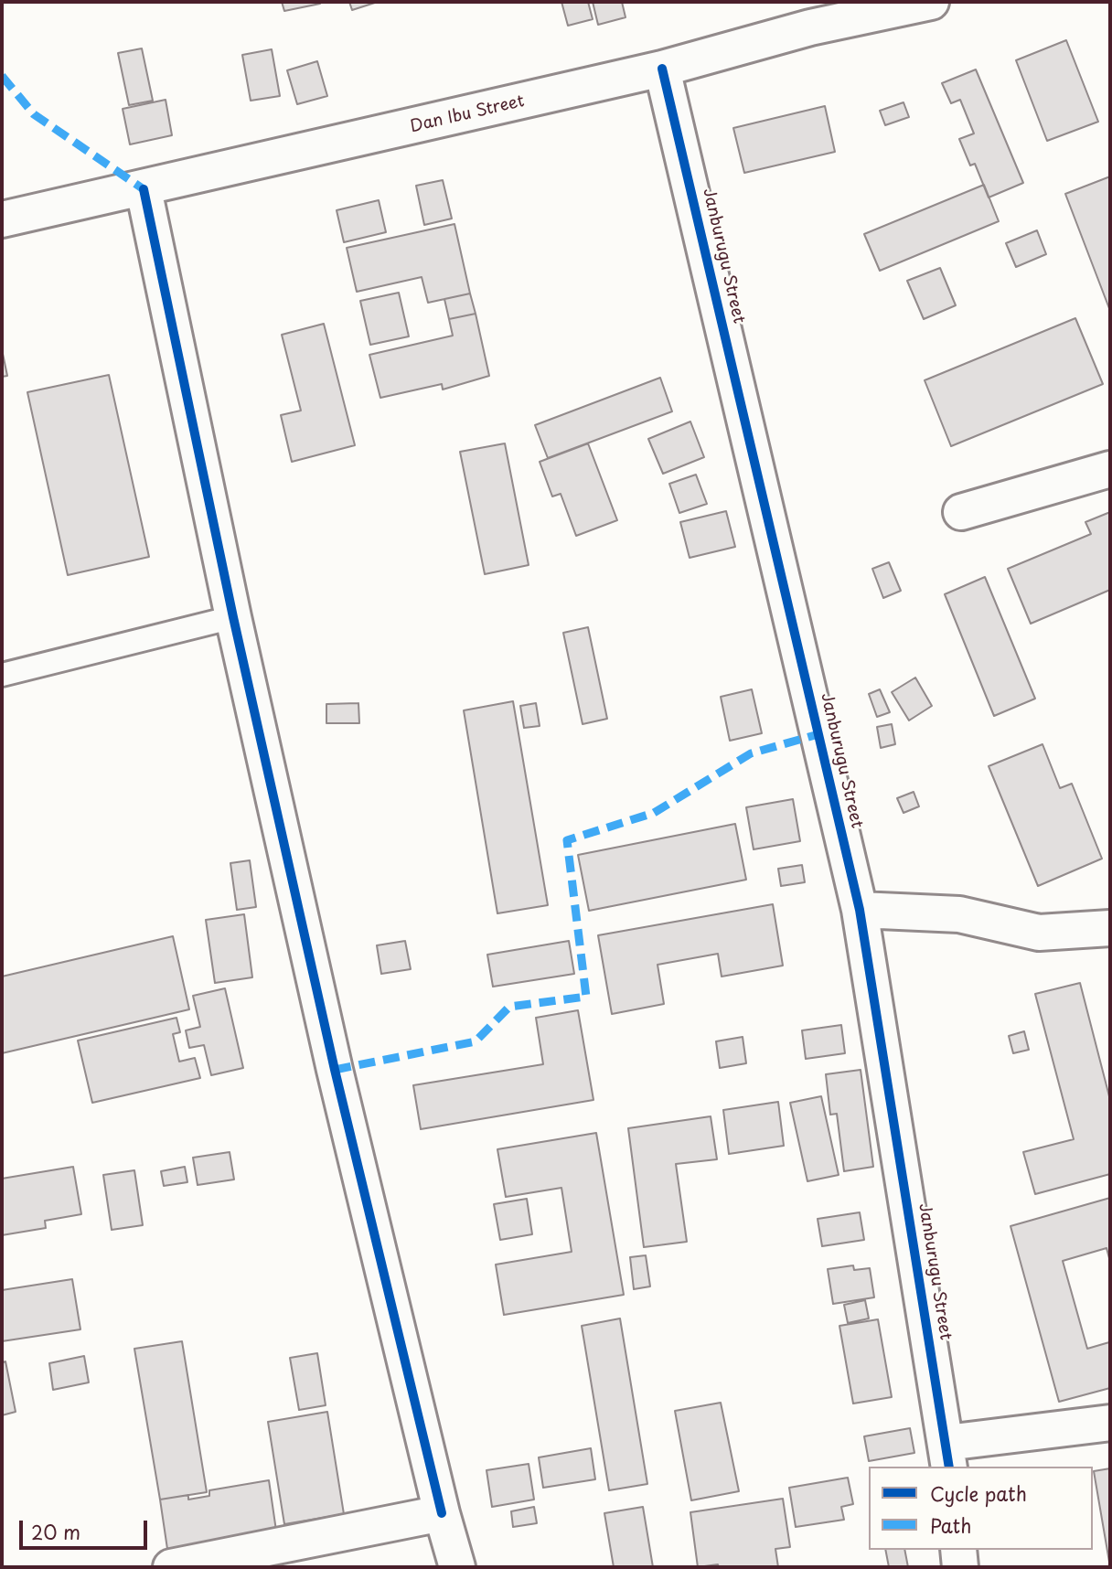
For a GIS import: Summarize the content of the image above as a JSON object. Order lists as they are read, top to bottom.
{
  "streets": {
    "street": ["Dan Ibu Street", "Janburugu Street"]
  },
  "crossings": [
    ["Dan Ibu Street", "Janburugu Street"]
  ],
  "legend": ["Cycle path", "Path"],
  "scale_bar": "20 m"
}
